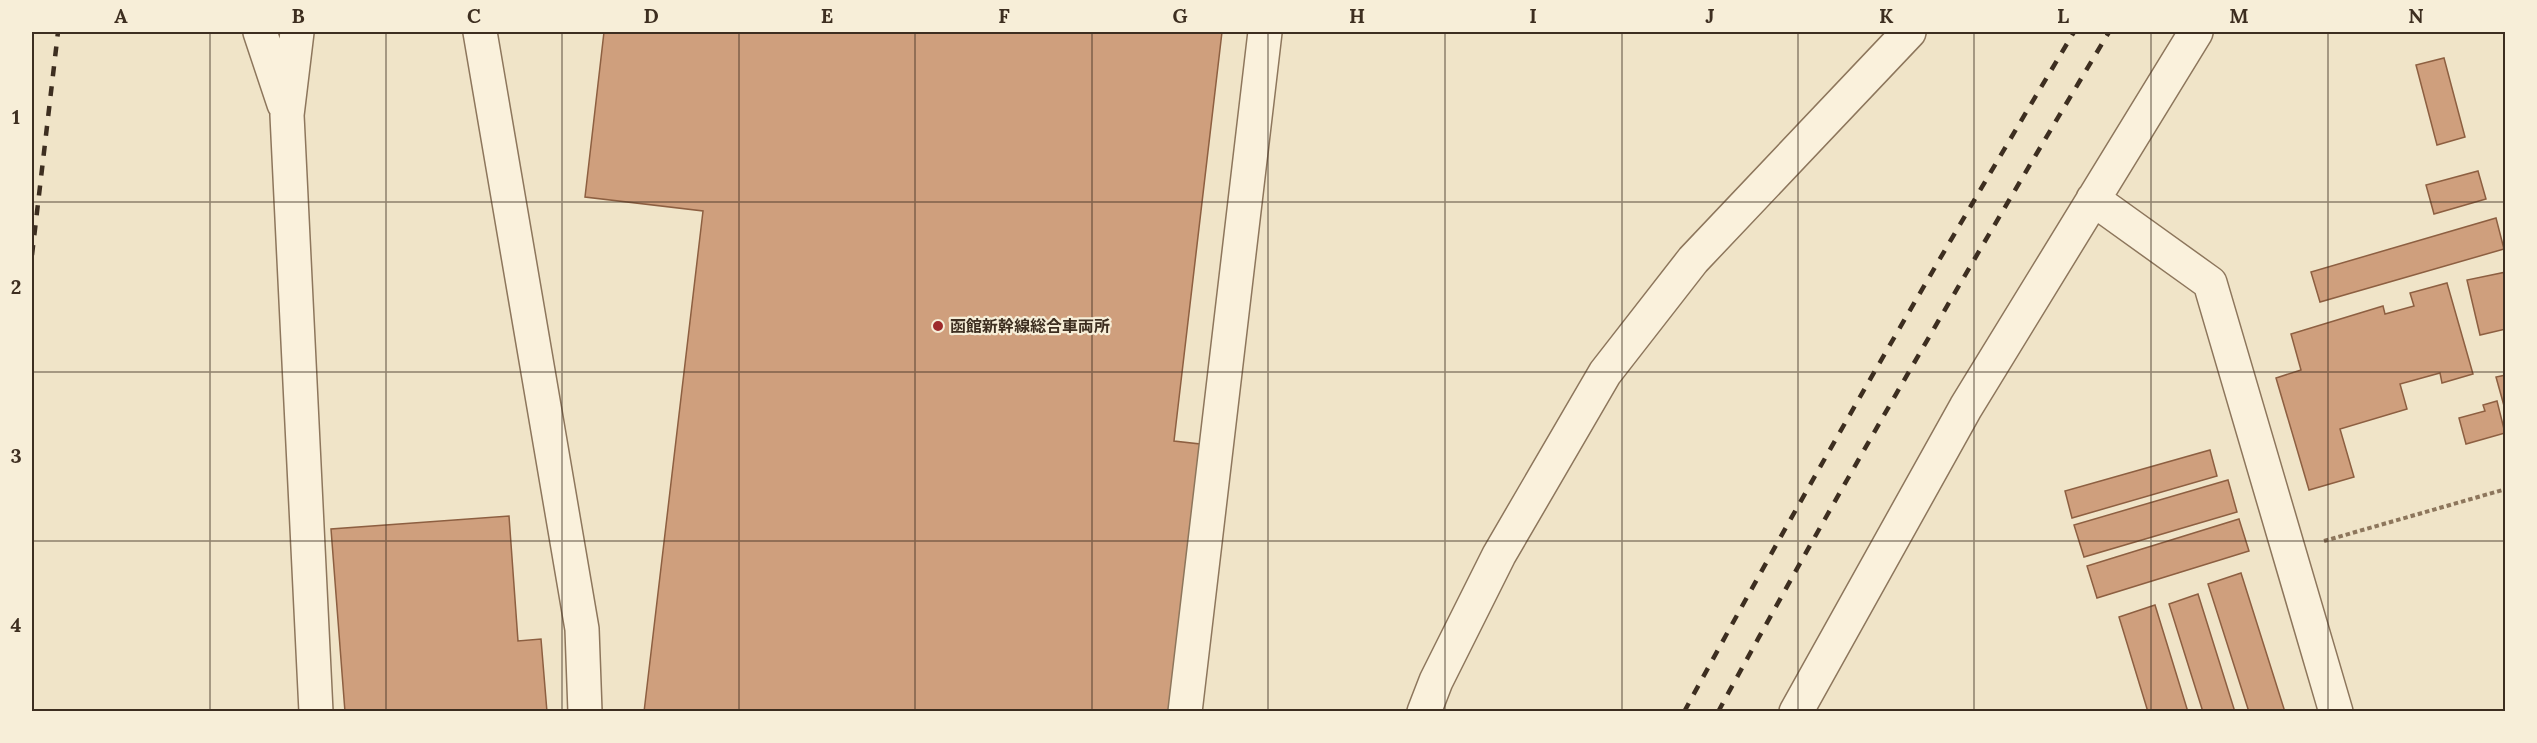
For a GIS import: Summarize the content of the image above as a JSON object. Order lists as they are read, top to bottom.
{
  "places": ["函館新幹線総合車両所"],
  "grid": {
    "columns": [
      "A",
      "B",
      "C",
      "D",
      "E",
      "F",
      "G",
      "H",
      "I",
      "J",
      "K",
      "L",
      "M",
      "N"
    ],
    "rows": [
      "1",
      "2",
      "3",
      "4"
    ]
  }
}
